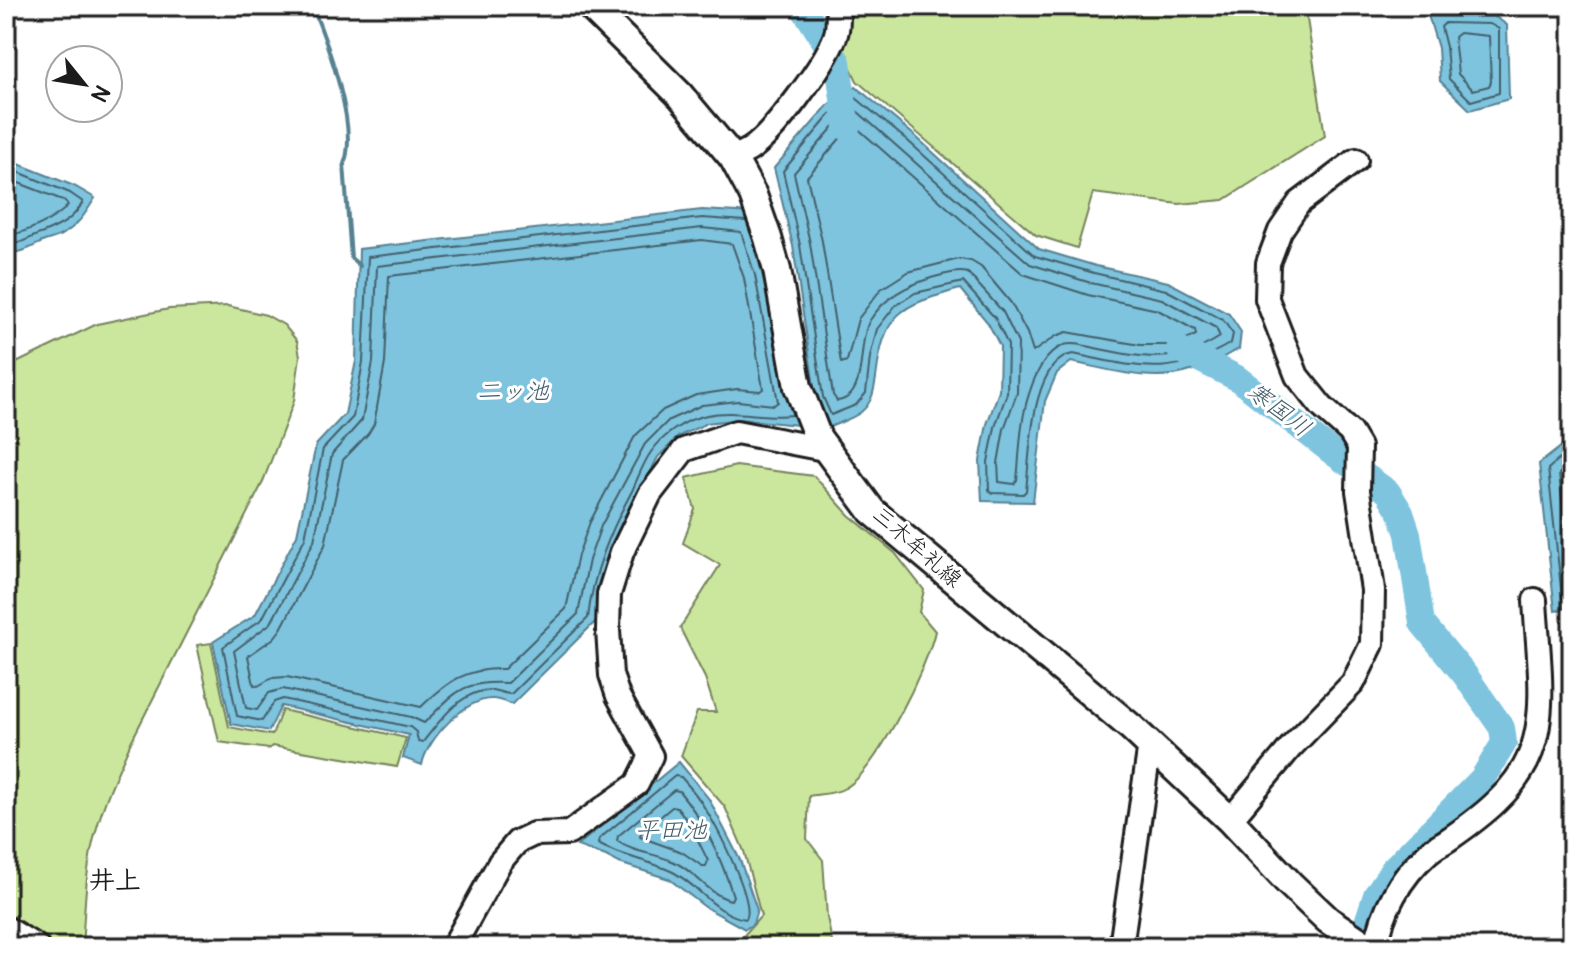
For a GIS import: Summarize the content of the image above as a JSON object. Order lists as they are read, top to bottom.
{
  "streets": {
    "main road": ["三木牟礼線"]
  },
  "districts": ["井上"],
  "water": ["二ッ池", "寒国川", "平田池"],
  "north": "bottom right"
}
